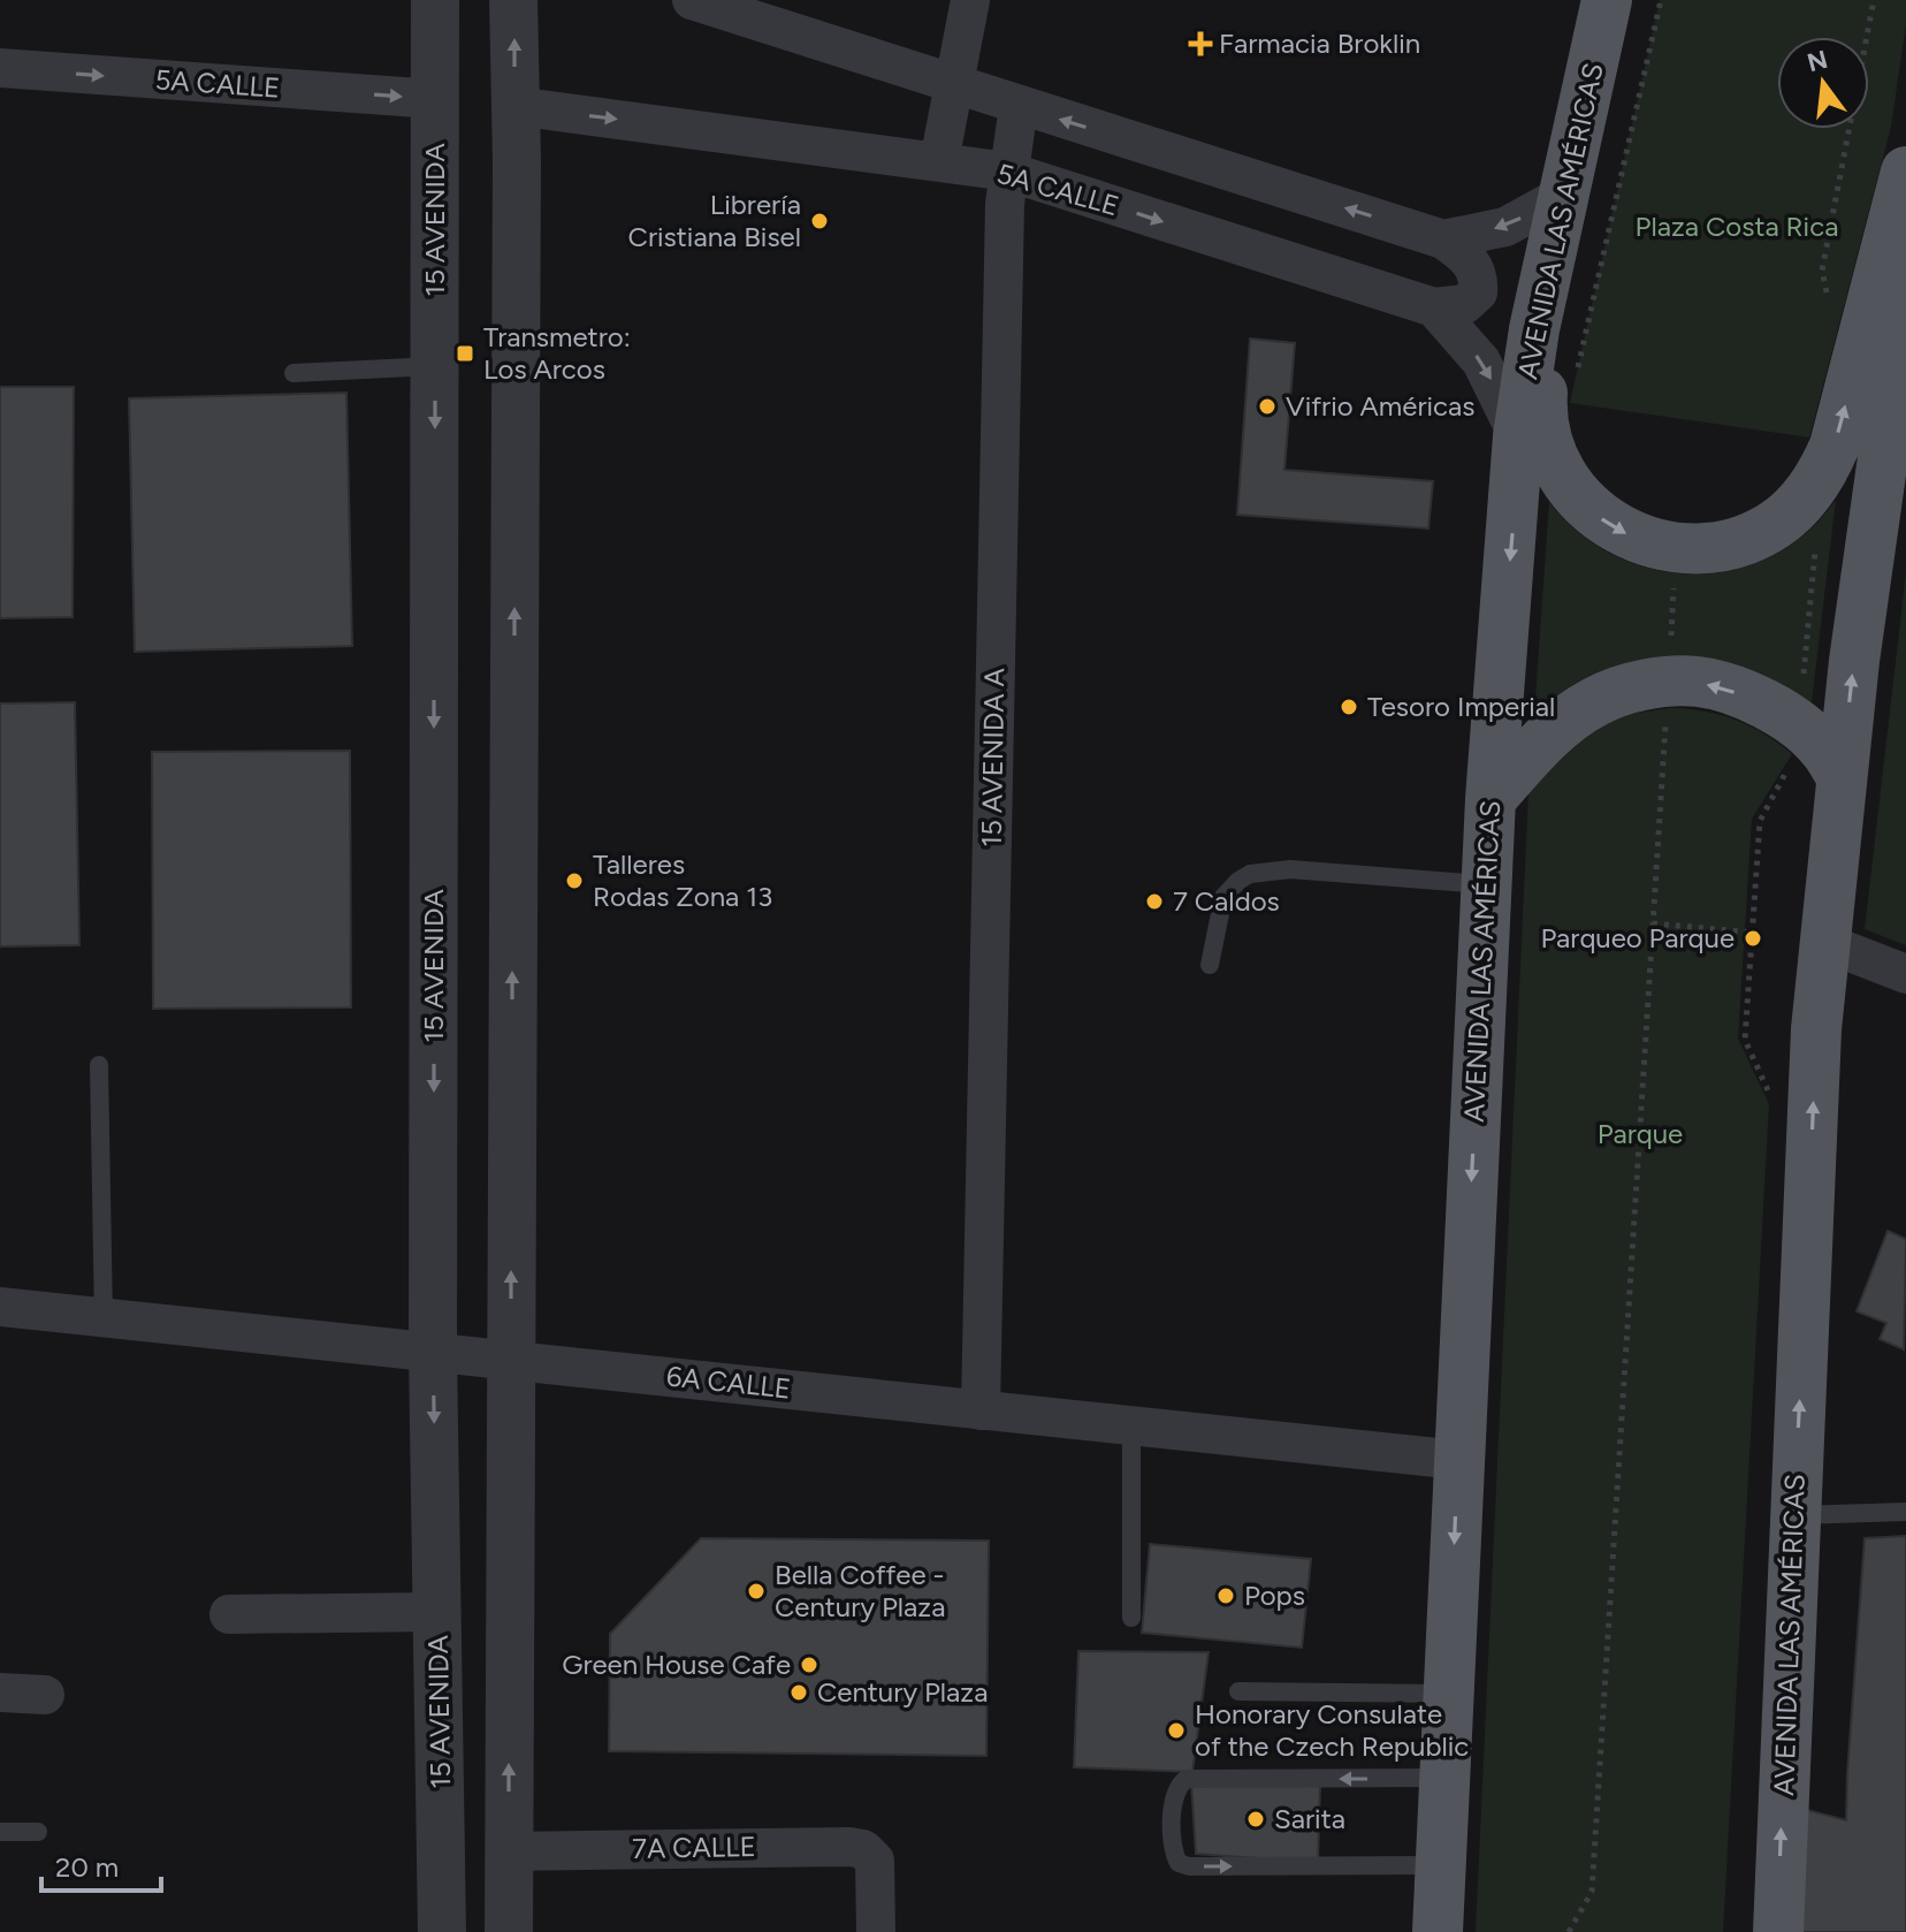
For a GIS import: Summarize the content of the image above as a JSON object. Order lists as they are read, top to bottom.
{
  "streets": {
    "main road": ["AVENIDA LAS AMÉRICAS"],
    "street": [
      "5A CALLE",
      "15 AVENIDA",
      "15 AVENIDA A",
      "6A CALLE",
      "7A CALLE"
    ]
  },
  "crossings": [
    ["5A CALLE", "15 AVENIDA"],
    ["5A CALLE", "15 AVENIDA A"],
    ["15 AVENIDA", "6A CALLE"],
    ["AVENIDA LAS AMÉRICAS", "6A CALLE"],
    ["15 AVENIDA A", "6A CALLE"]
  ],
  "parks": ["Plaza Costa Rica", "Parque"],
  "places": {
    "health": ["Farmacia Broklin"],
    "other": [
      "Librería Cristiana Bisel",
      "Vifrio Américas",
      "Tesoro Imperial",
      "Talleres Rodas Zona 13",
      "7 Caldos",
      "Parqueo Parque",
      "Bella Coffee - Century Plaza",
      "Pops",
      "Green House Cafe",
      "Century Plaza",
      "Honorary Consulate of the Czech Republic",
      "Sarita"
    ],
    "transit": ["Transmetro: Los Arcos"]
  },
  "scale_bar": "20 m",
  "north": "top"
}
